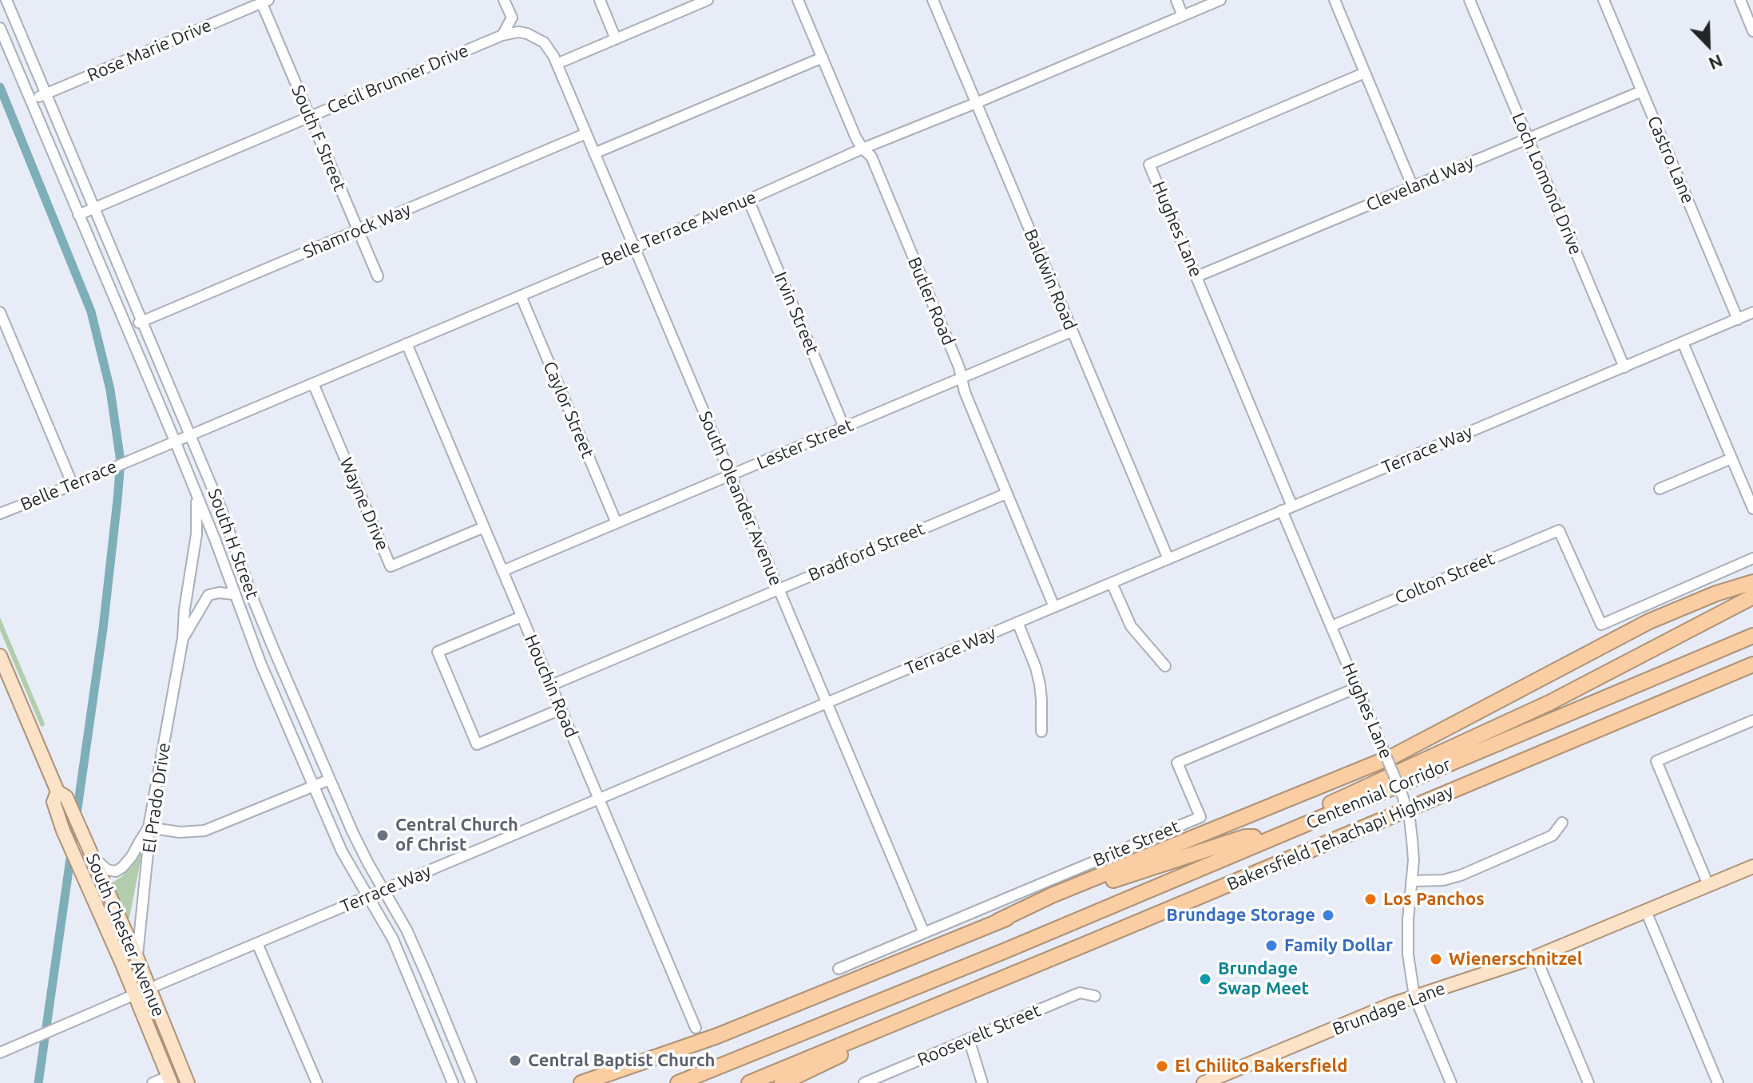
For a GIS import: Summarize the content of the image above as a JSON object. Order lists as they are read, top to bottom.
{
  "streets": {
    "highway": ["Centennial Corridor", "Bakersfield Tehachapi Highway"],
    "main road": ["South Chester Avenue", "Brundage Lane"],
    "street": [
      "Rose Marie Drive",
      "Cecil Brunner Drive",
      "South F Street",
      "Castro Lane",
      "Cleveland Way",
      "Loch Lomond Drive",
      "Belle Terrace Avenue",
      "Hughes Lane",
      "Shamrock Way",
      "Baldwin Road",
      "Butler Road",
      "Irvin Street",
      "Caylor Street",
      "Lester Street",
      "Terrace Way",
      "Belle Terrace",
      "South Oleander Avenue",
      "Wayne Drive",
      "South H Street",
      "Bradford Street",
      "Colton Street",
      "Houchin Road",
      "El Prado Drive",
      "Brite Street",
      "Roosevelt Street"
    ]
  },
  "crossings": [
    ["Rose Marie Drive", "South F Street"],
    ["Rose Marie Drive", "South H Street"],
    ["Cecil Brunner Drive", "South F Street"],
    ["Cecil Brunner Drive", "South Oleander Avenue"],
    ["Cecil Brunner Drive", "South H Street"],
    ["South F Street", "Shamrock Way"],
    ["Castro Lane", "Cleveland Way"],
    ["Castro Lane", "Terrace Way"],
    ["Cleveland Way", "Loch Lomond Drive"],
    ["Cleveland Way", "Hughes Lane"],
    ["Loch Lomond Drive", "Terrace Way"],
    ["Belle Terrace Avenue", "Baldwin Road"],
    ["Belle Terrace Avenue", "Butler Road"],
    ["Belle Terrace Avenue", "Irvin Street"],
    ["Belle Terrace Avenue", "Caylor Street"],
    ["Belle Terrace Avenue", "Belle Terrace"],
    ["Belle Terrace Avenue", "South Oleander Avenue"],
    ["Belle Terrace Avenue", "Wayne Drive"],
    ["Belle Terrace Avenue", "South H Street"],
    ["Belle Terrace Avenue", "Houchin Road"],
    ["Hughes Lane", "Terrace Way"],
    ["Hughes Lane", "Colton Street"],
    ["Hughes Lane", "Brite Street"],
    ["Hughes Lane", "Brundage Lane"],
    ["Shamrock Way", "South Oleander Avenue"],
    ["Shamrock Way", "South H Street"],
    ["Baldwin Road", "Lester Street"],
    ["Baldwin Road", "Terrace Way"],
    ["Butler Road", "Lester Street"],
    ["Butler Road", "Terrace Way"],
    ["Butler Road", "Bradford Street"],
    ["Irvin Street", "Lester Street"],
    ["Caylor Street", "Lester Street"],
    ["Lester Street", "South Oleander Avenue"],
    ["Lester Street", "Houchin Road"],
    ["Terrace Way", "South Oleander Avenue"],
    ["Terrace Way", "South H Street"],
    ["Terrace Way", "Houchin Road"],
    ["Terrace Way", "South Chester Avenue"],
    ["South Oleander Avenue", "Bradford Street"],
    ["South Oleander Avenue", "Brite Street"],
    ["Wayne Drive", "Houchin Road"],
    ["South H Street", "El Prado Drive"],
    ["Bradford Street", "Houchin Road"],
    ["El Prado Drive", "South Chester Avenue"]
  ],
  "places": [
    "Central Church of Christ",
    "Los Panchos",
    "Brundage Storage",
    "Family Dollar",
    "Wienerschnitzel",
    "Brundage Swap Meet",
    "Central Baptist Church",
    "El Chilito Bakersfield"
  ],
  "north": "bottom right"
}
